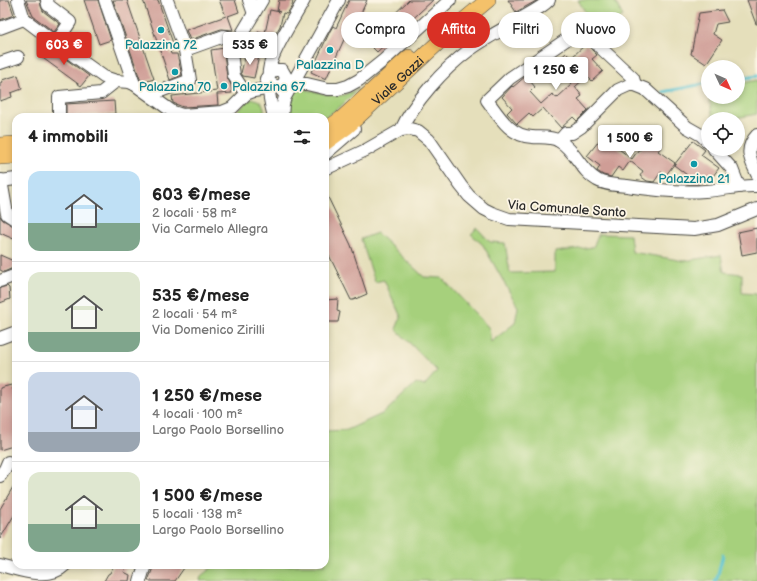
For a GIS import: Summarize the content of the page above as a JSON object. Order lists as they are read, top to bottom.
{
  "streets": {
    "main road": ["Viale Gazzi"],
    "street": ["Via Comunale Santo"]
  },
  "places": [
    "Palazzina 72",
    "Palazzina D",
    "Palazzina 70",
    "Palazzina 67",
    "Palazzina 21"
  ],
  "north": "bottom right",
  "page": {
    "chip": [
      "Compra",
      "Affitta",
      "Filtri",
      "Nuovo"
    ],
    "price": [
      "603 €",
      "535 €",
      "1 250 €",
      "1 500 €"
    ],
    "heading": "4 immobili",
    "list": [
      {
        "name": "603 €/mese",
        "note": "2 locali · 58 m² · Via Carmelo Allegra"
      },
      {
        "name": "535 €/mese",
        "note": "2 locali · 54 m² · Via Domenico Zirilli"
      },
      {
        "name": "1 250 €/mese",
        "note": "4 locali · 100 m² · Largo Paolo Borsellino"
      },
      {
        "name": "1 500 €/mese",
        "note": "5 locali · 138 m² · Largo Paolo Borsellino"
      }
    ]
  }
}
